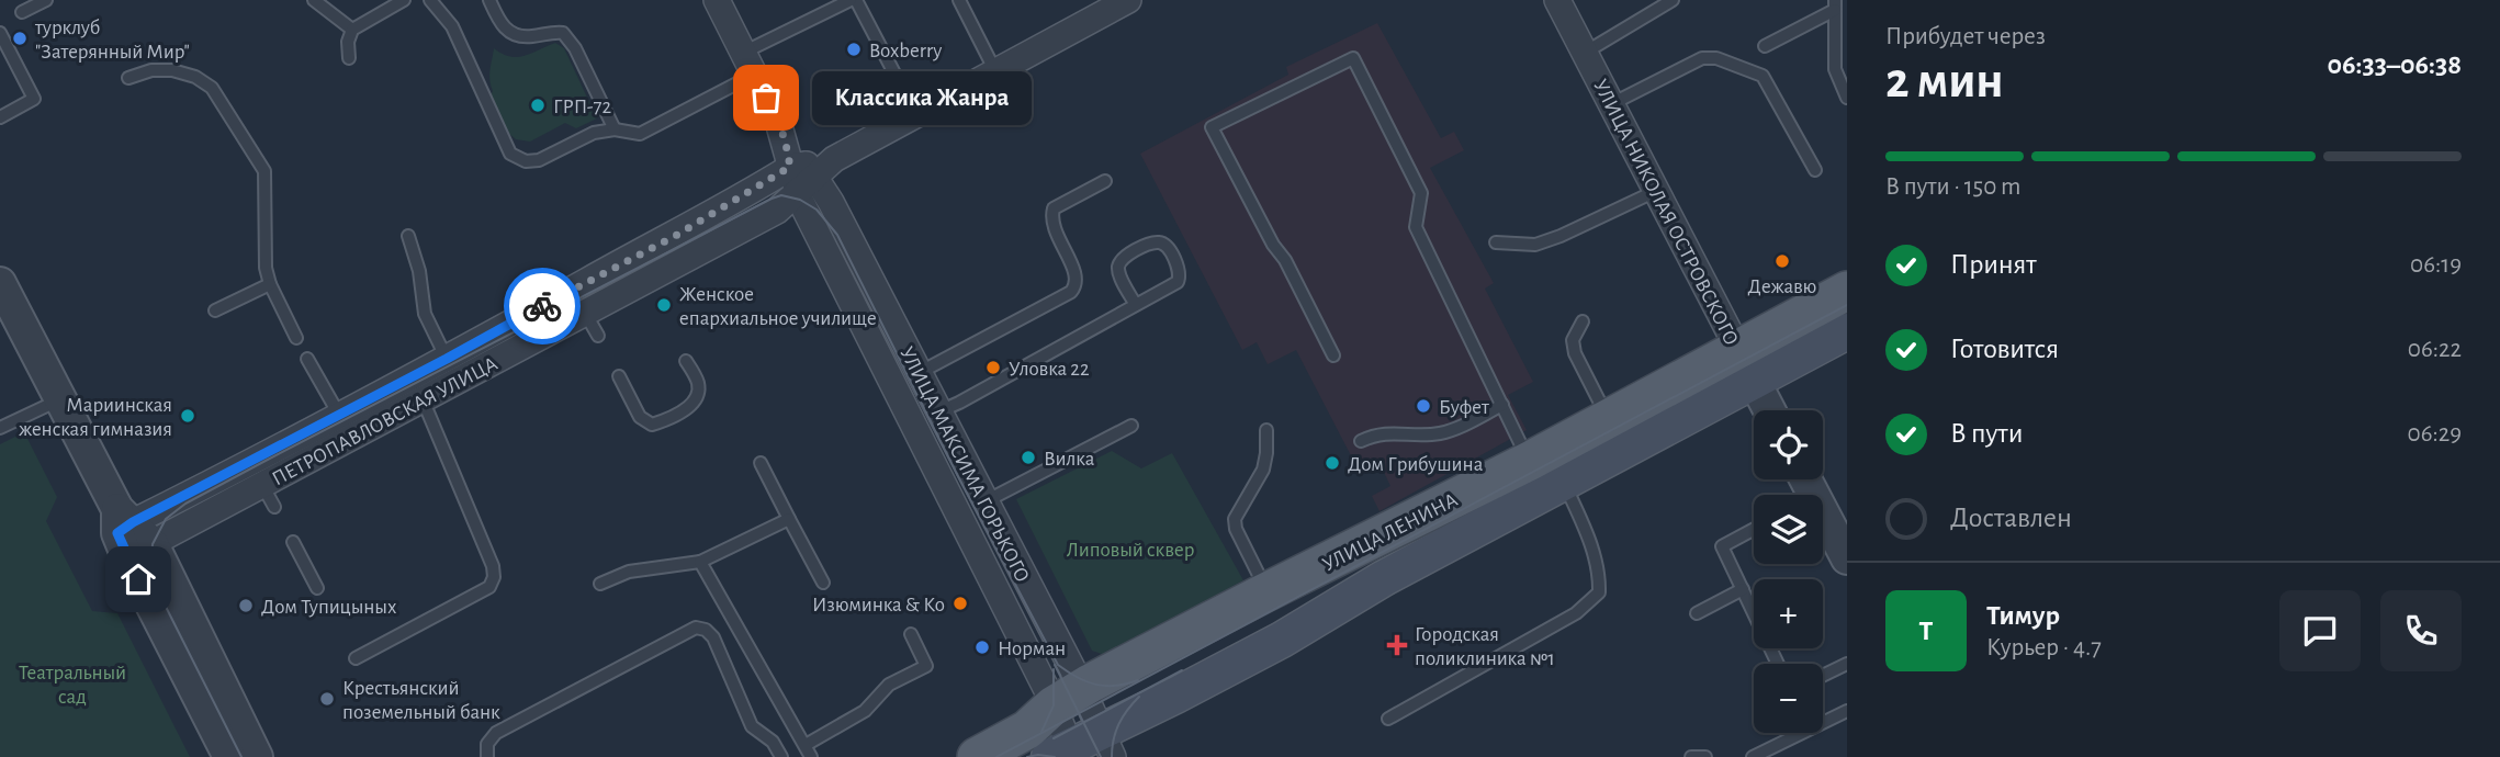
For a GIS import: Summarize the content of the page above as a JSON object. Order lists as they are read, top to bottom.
{
  "streets": {
    "main road": ["УЛИЦА ЛЕНИНА"],
    "street": ["УЛИЦА НИКОЛАЯ ОСТРОВСКОГО", "ПЕТРОПАВЛОВСКАЯ УЛИЦА", "УЛИЦА МАКСИМА ГОРЬКОГО"]
  },
  "crossings": [
    ["УЛИЦА НИКОЛАЯ ОСТРОВСКОГО", "УЛИЦА ЛЕНИНА"],
    ["ПЕТРОПАВЛОВСКАЯ УЛИЦА", "УЛИЦА МАКСИМА ГОРЬКОГО"],
    ["УЛИЦА МАКСИМА ГОРЬКОГО", "УЛИЦА ЛЕНИНА"]
  ],
  "parks": ["Липовый сквер", "Театральный сад"],
  "places": {
    "other": [
      "турклуб \"Затерянный Мир\"",
      "Boxberry",
      "Классика Жанра",
      "ГРП-72",
      "Дежавю",
      "Женское епархиальное училище",
      "Уловка 22",
      "Буфет",
      "Мариинская женская гимназия",
      "Вилка",
      "Дом Грибушина",
      "Изюминка & Ко",
      "Дом Тупицыных",
      "Норман",
      "Крестьянский поземельный банк"
    ],
    "health": ["Городская поликлиника №1"]
  },
  "page": {
    "heading": ["2 мин", "Прибудет через", "06:33–06:38"],
    "panel": ["Тимур", "Курьер · 4.7"],
    "bubble": "Классика Жанра",
    "bar": "В пути · 150 m",
    "list": [
      ["Принят", "06:19"],
      ["Готовится", "06:22"],
      ["В пути", "06:29"],
      "Доставлен"
    ],
    "map_buttons": ["+", "−"],
    "round": "Т"
  }
}
